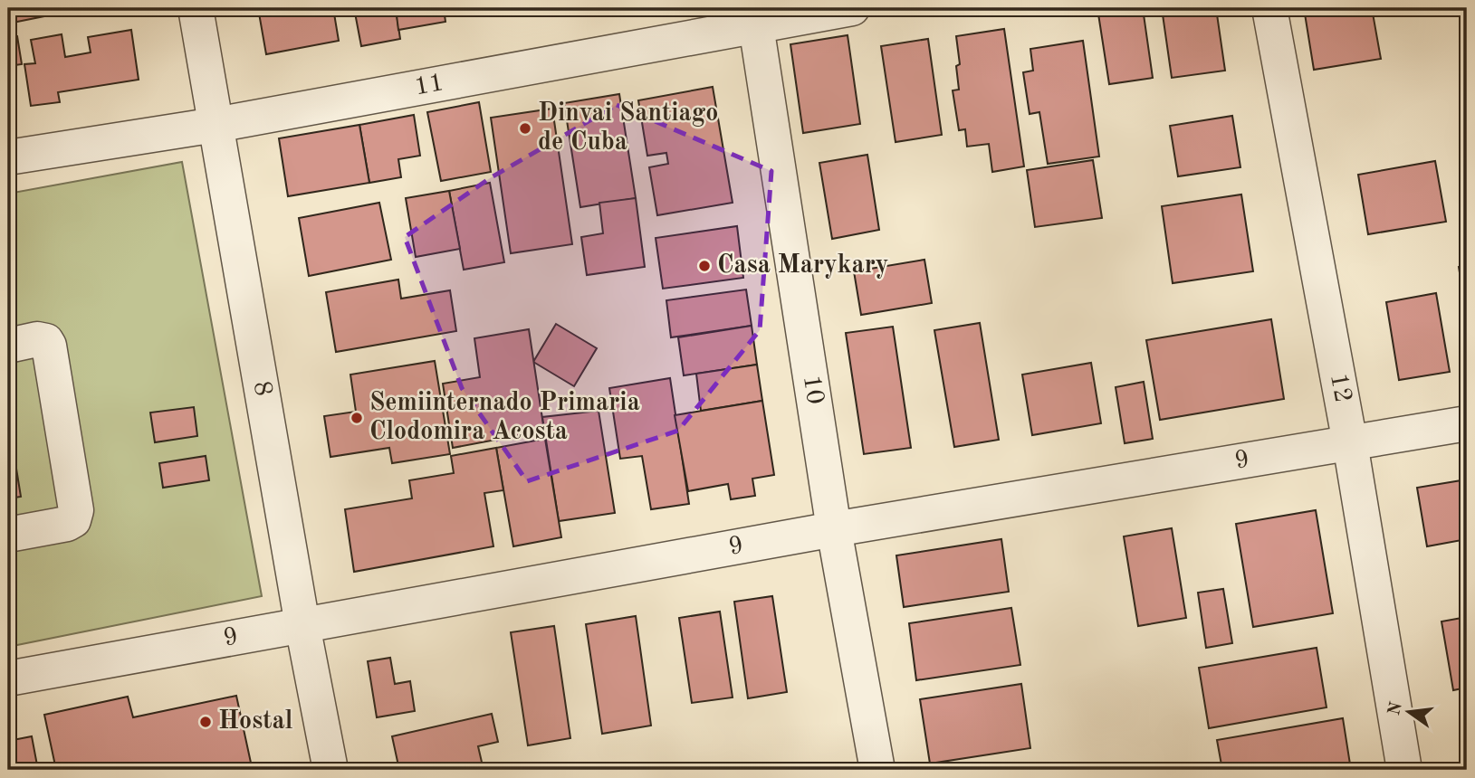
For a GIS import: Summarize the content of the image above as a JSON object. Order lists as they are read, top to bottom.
{
  "streets": {
    "street": [
      "11",
      "12",
      "8",
      "10",
      "9"
    ]
  },
  "crossings": [
    ["11", "8"],
    ["11", "10"],
    ["12", "9"],
    ["8", "9"],
    ["10", "9"]
  ],
  "places": [
    "Dinvai Santiago de Cuba",
    "Casa Marykary",
    "Semiinternado Primaria Clodomira Acosta",
    "Hostal"
  ],
  "north": "left"
}
